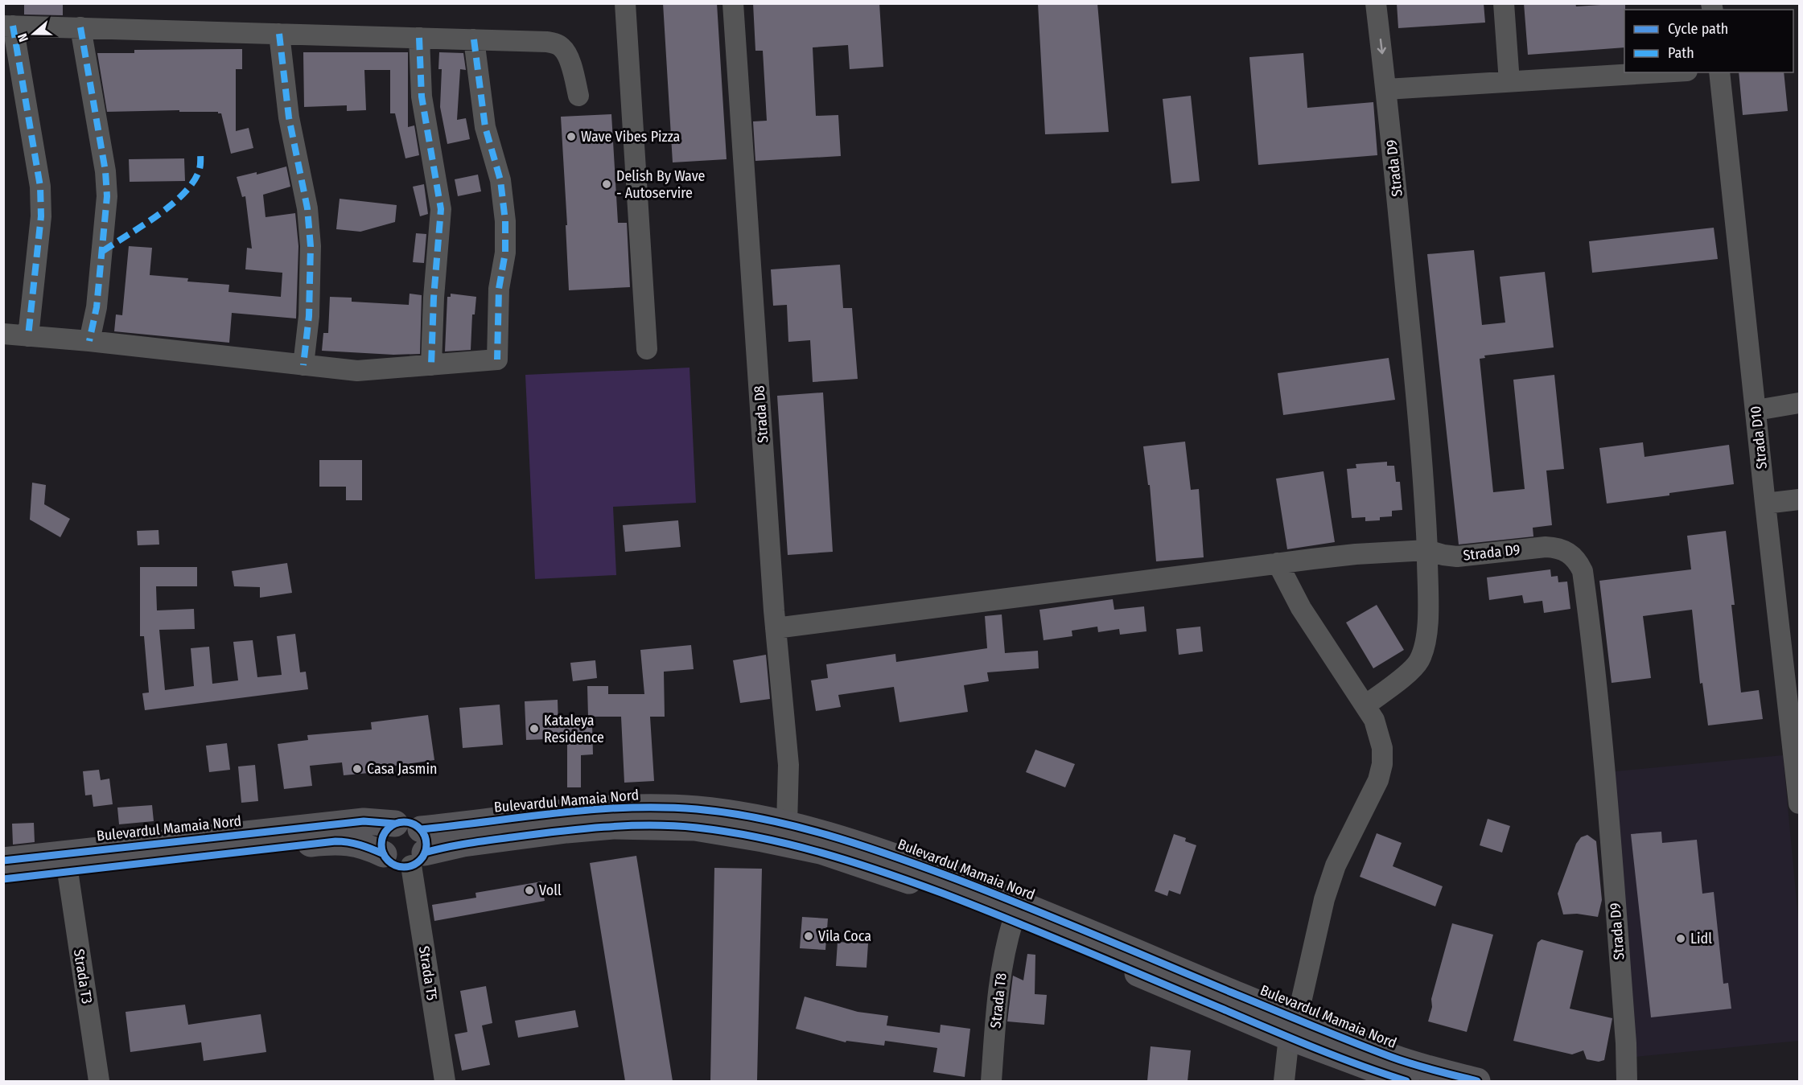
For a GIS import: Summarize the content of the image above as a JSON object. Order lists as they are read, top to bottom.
{
  "streets": {
    "main road": ["Bulevardul Mamaia Nord"],
    "street": [
      "Strada D9",
      "Strada D8",
      "Strada D10",
      "Strada T5",
      "Strada T3",
      "Strada T8"
    ]
  },
  "crossings": [
    ["Strada D8", "Bulevardul Mamaia Nord"],
    ["Bulevardul Mamaia Nord", "Strada T5"],
    ["Bulevardul Mamaia Nord", "Strada T3"],
    ["Bulevardul Mamaia Nord", "Strada T8"]
  ],
  "places": [
    "Wave Vibes Pizza",
    "Delish By Wave - Autoservire",
    "Kataleya Residence",
    "Casa Jasmin",
    "Voll",
    "Vila Coca",
    "Lidl"
  ],
  "legend": ["Cycle path", "Path"],
  "north": "left"
}
